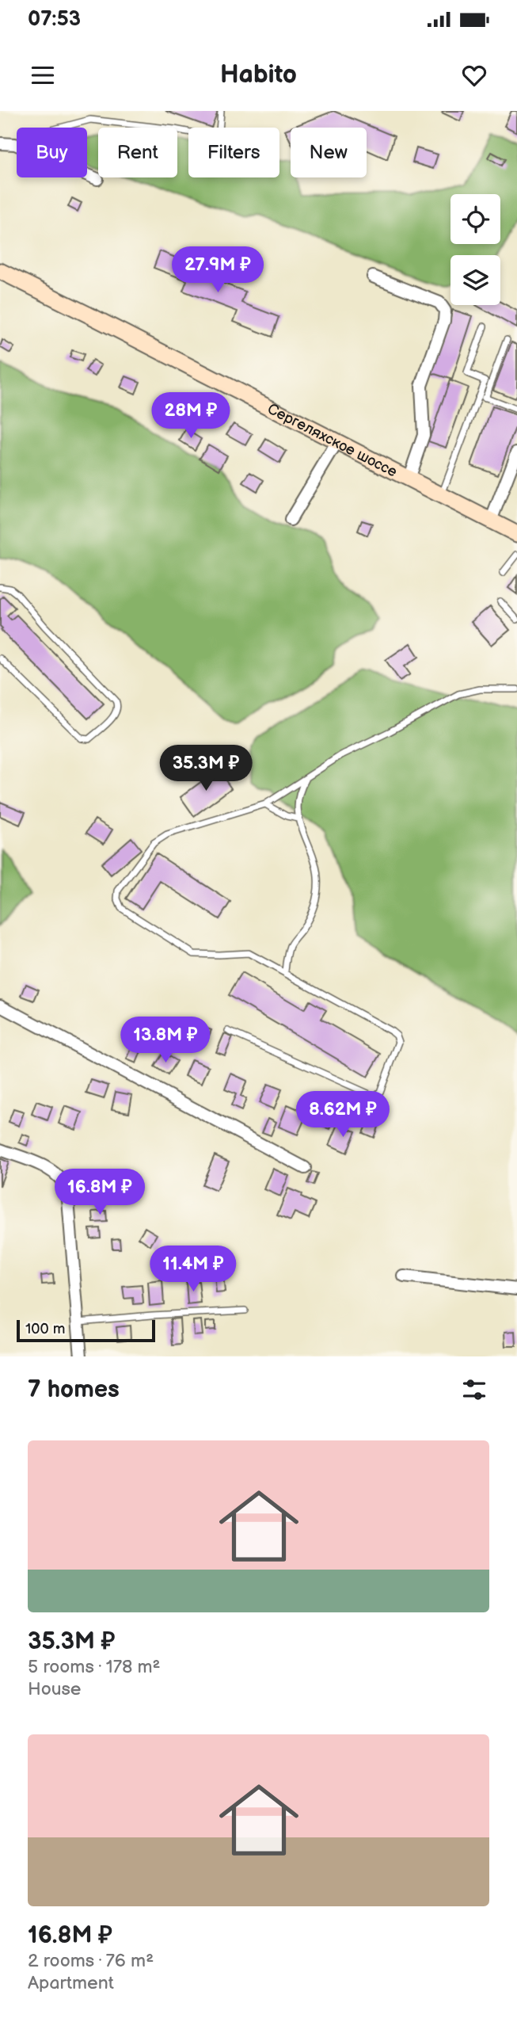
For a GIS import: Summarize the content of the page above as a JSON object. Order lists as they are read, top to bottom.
{
  "streets": {
    "main road": ["Сергеляхское шоссе"]
  },
  "scale_bar": "100 m",
  "page": {
    "status": "07:53",
    "header": "Habito",
    "chip": [
      "Buy",
      "Rent",
      "Filters",
      "New"
    ],
    "price": [
      "27.9M ₽",
      "28M ₽",
      "35.3M ₽",
      "13.8M ₽",
      "8.62M ₽",
      "16.8M ₽",
      "11.4M ₽"
    ],
    "scale": "100 m",
    "heading": "7 homes",
    "list": [
      {
        "name": "35.3M ₽",
        "note": "5 rooms · 178 m² · House"
      },
      {
        "name": "16.8M ₽",
        "note": "2 rooms · 76 m² · Apartment"
      }
    ]
  }
}
